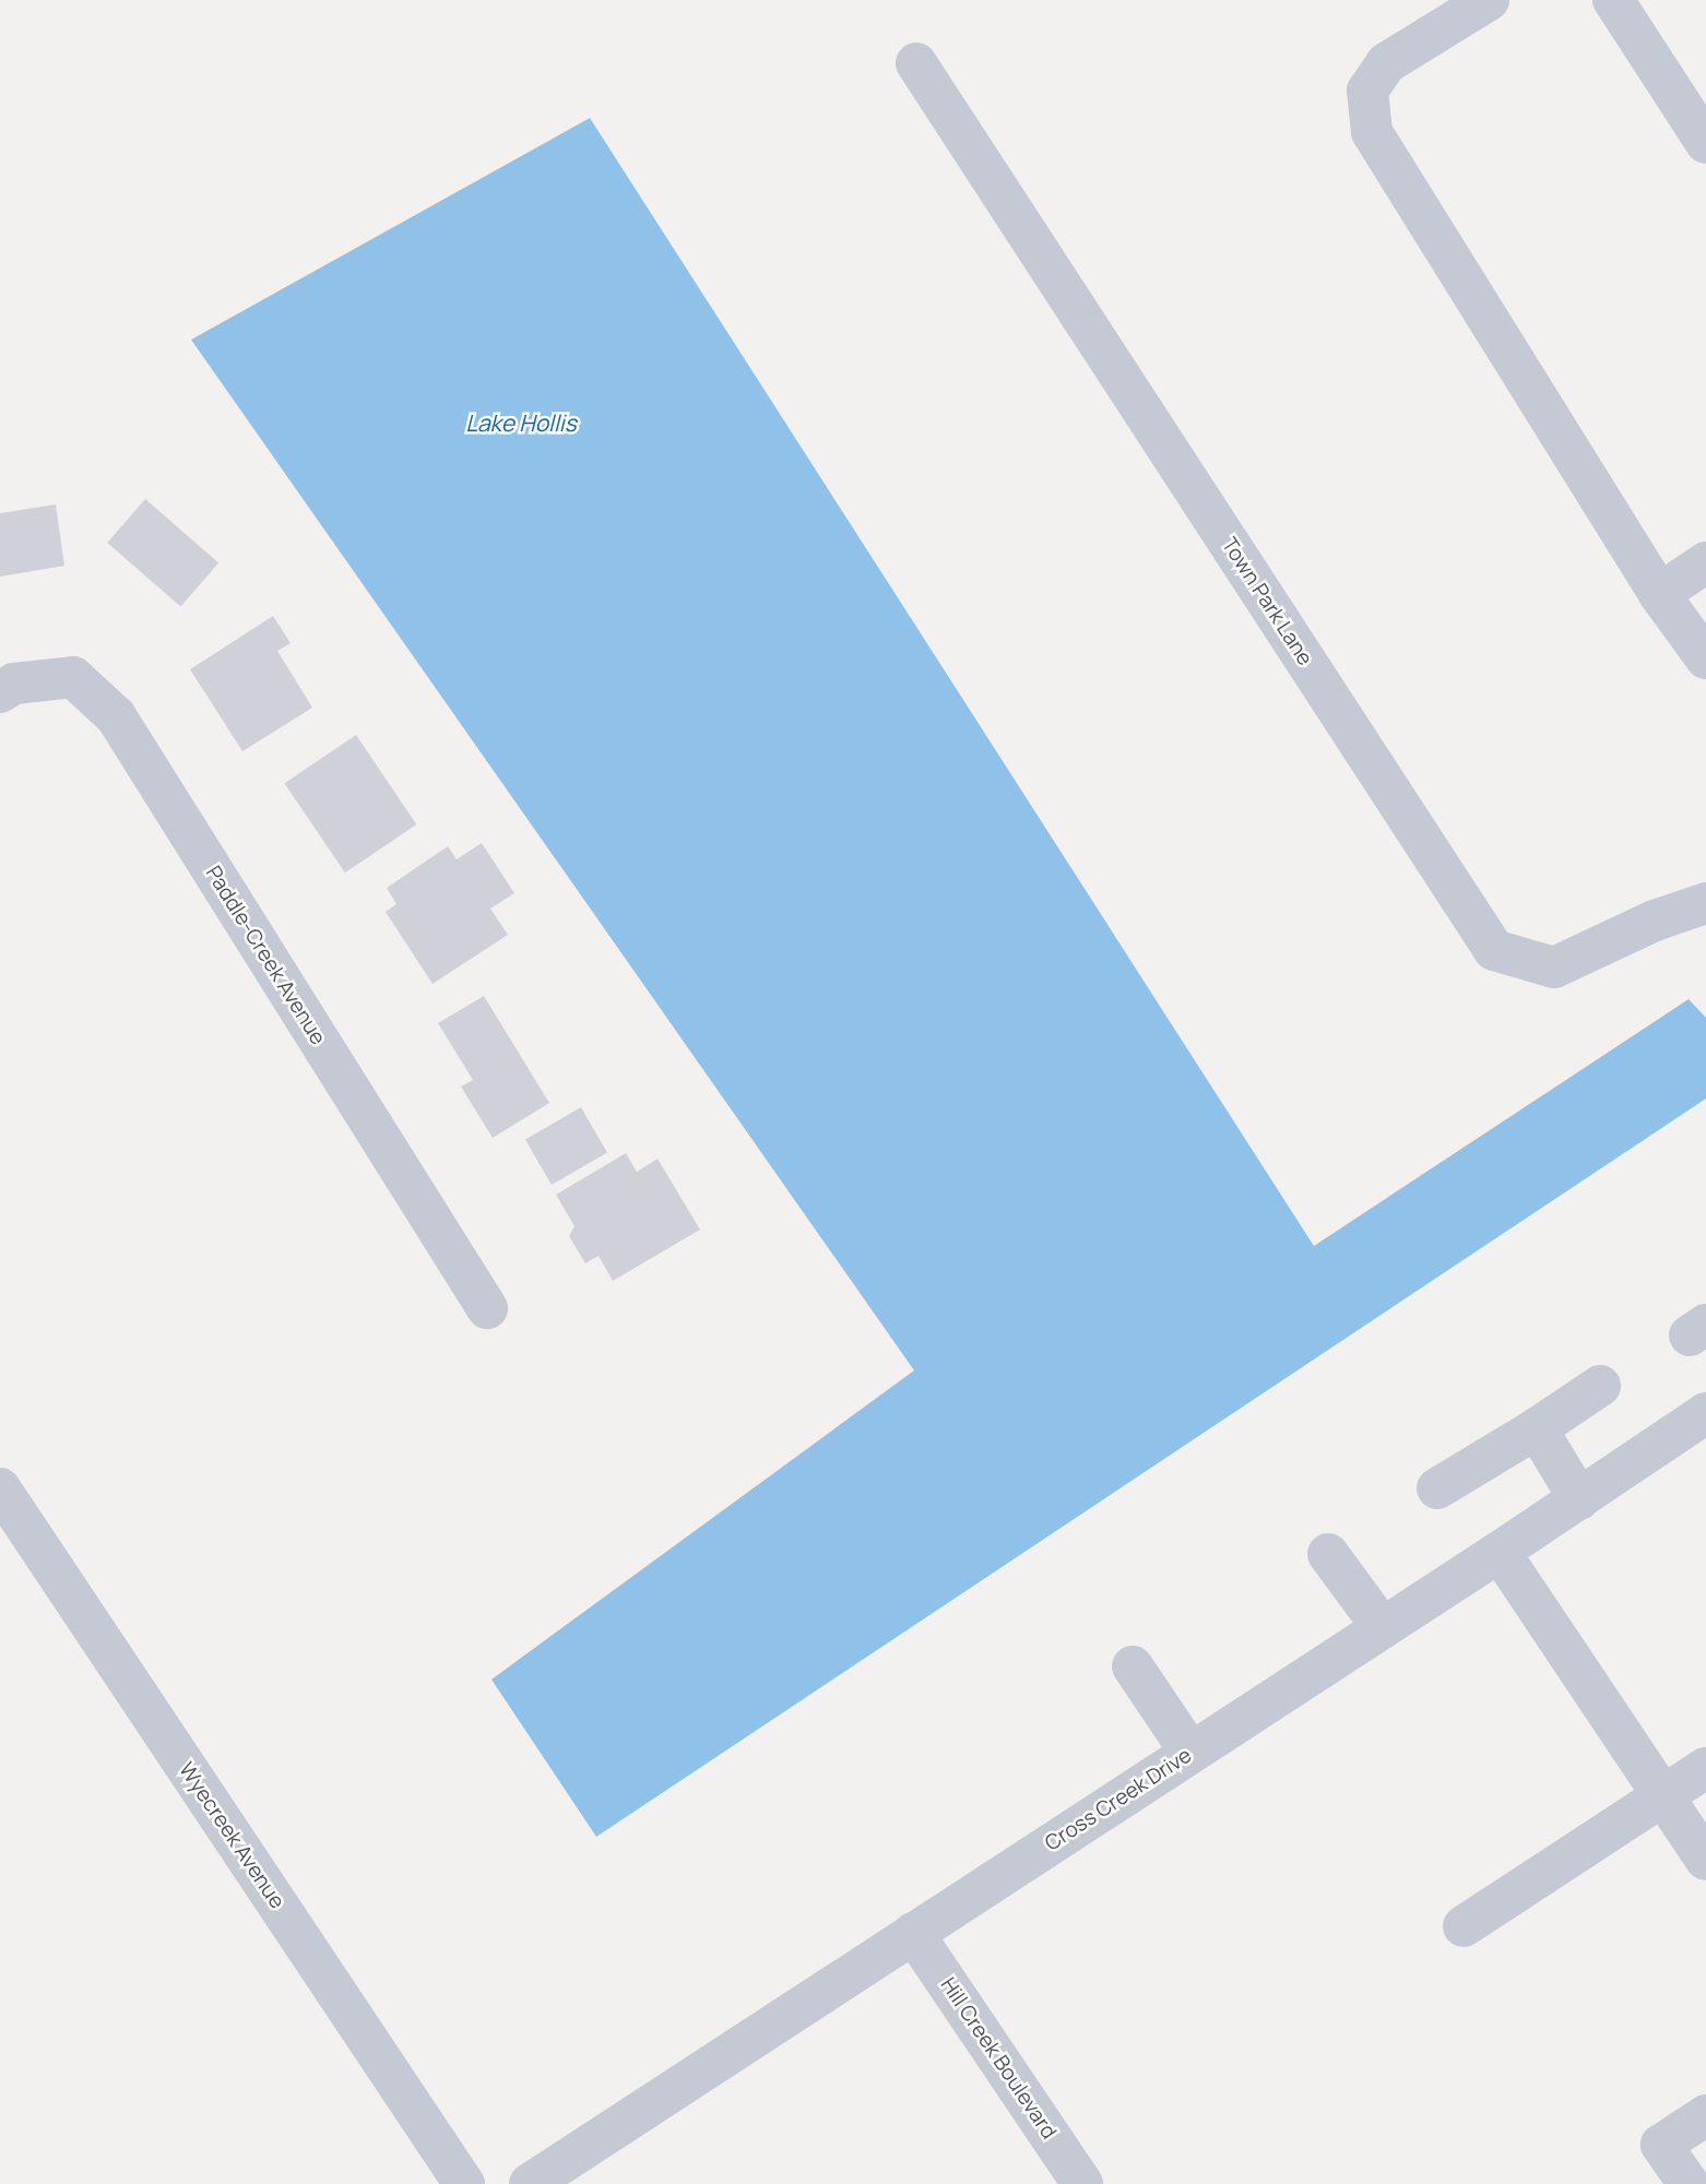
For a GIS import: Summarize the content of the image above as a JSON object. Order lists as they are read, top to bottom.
{
  "streets": {
    "street": [
      "Town Park Lane",
      "Paddle-Creek Avenue",
      "Cross Creek Drive",
      "Wyecreek Avenue",
      "Hill Creek Boulevard"
    ]
  },
  "crossings": [
    ["Cross Creek Drive", "Hill Creek Boulevard"]
  ],
  "water": ["Lake Hollis"]
}
